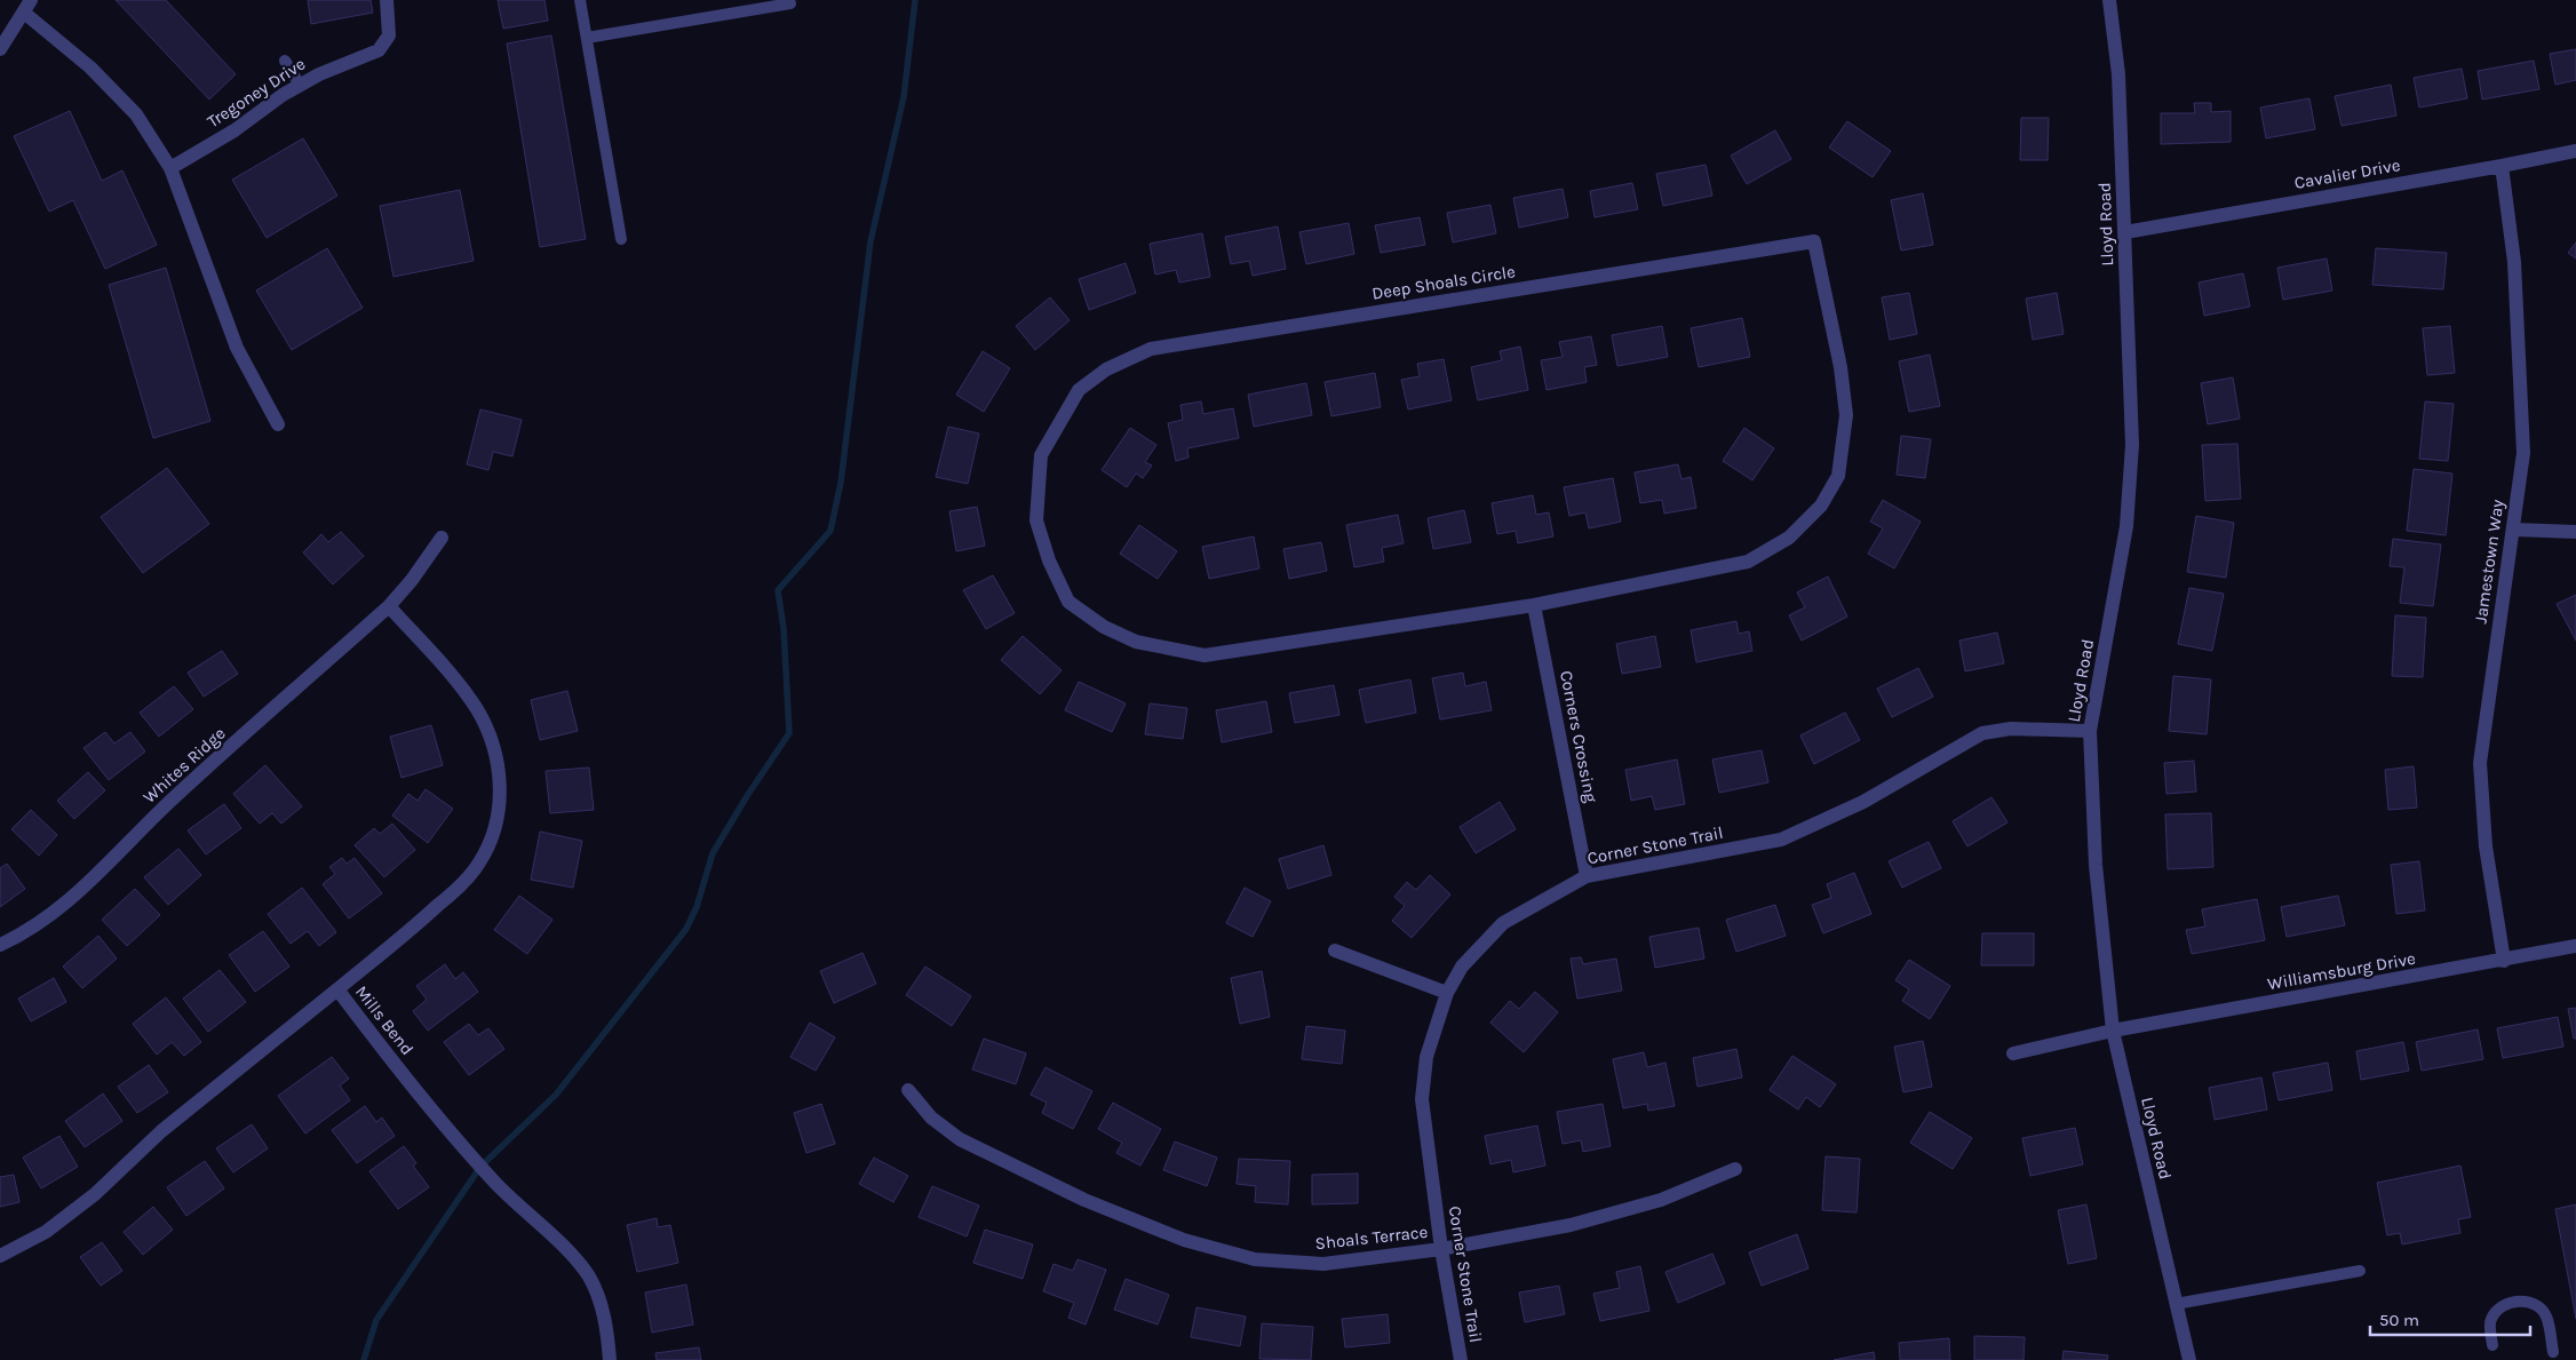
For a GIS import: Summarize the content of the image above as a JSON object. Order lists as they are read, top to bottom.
{
  "streets": {
    "street": [
      "Tregoney Drive",
      "Cavalier Drive",
      "Lloyd Road",
      "Deep Shoals Circle",
      "Jamestown Way",
      "Corners Crossing",
      "Whites Ridge",
      "Corner Stone Trail",
      "Williamsburg Drive",
      "Mills Bend",
      "Shoals Terrace"
    ]
  },
  "crossings": [
    ["Cavalier Drive", "Lloyd Road"],
    ["Cavalier Drive", "Jamestown Way"],
    ["Lloyd Road", "Corner Stone Trail"],
    ["Lloyd Road", "Williamsburg Drive"],
    ["Deep Shoals Circle", "Corners Crossing"],
    ["Jamestown Way", "Williamsburg Drive"],
    ["Corners Crossing", "Corner Stone Trail"],
    ["Corner Stone Trail", "Shoals Terrace"]
  ],
  "scale_bar": "50 m"
}
